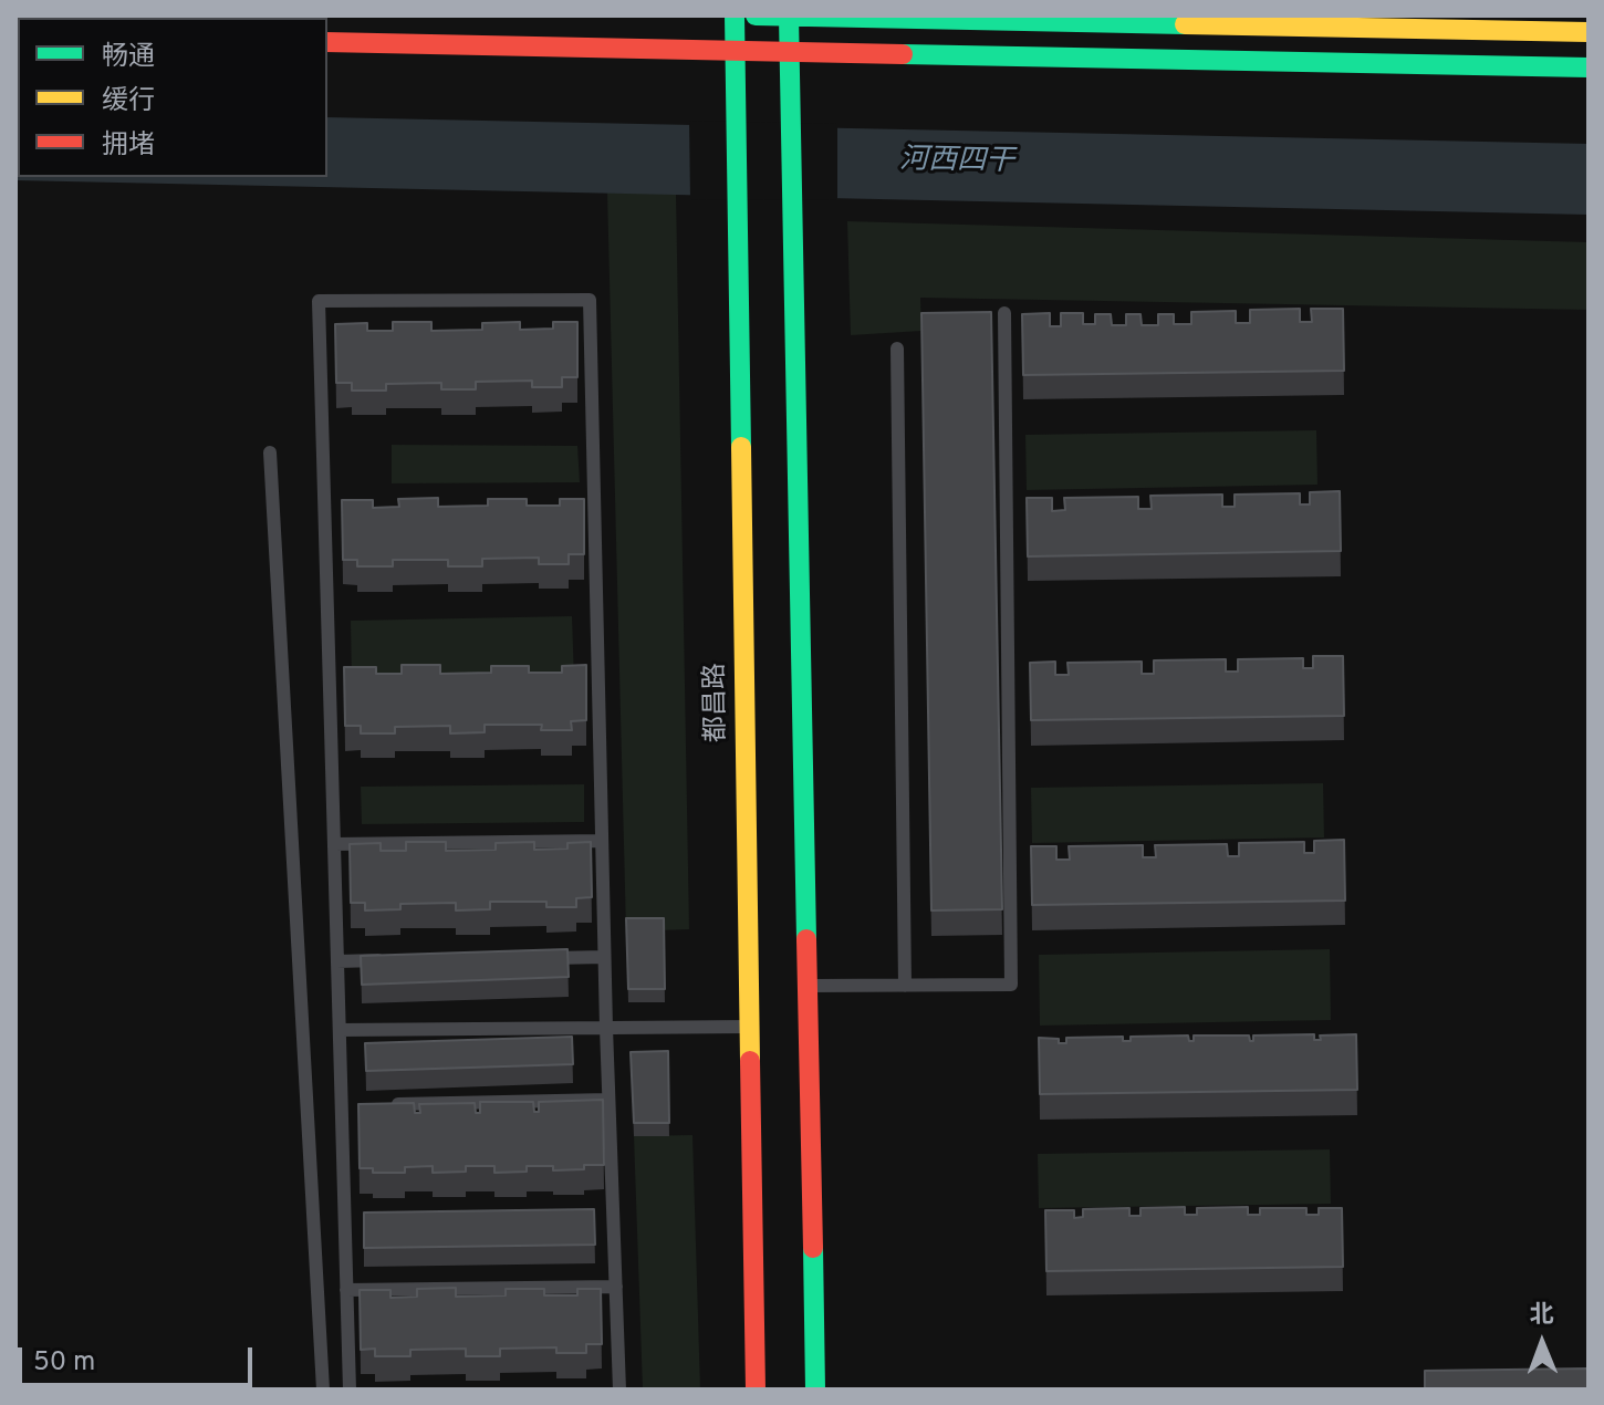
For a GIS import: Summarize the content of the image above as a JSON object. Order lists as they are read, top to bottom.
{
  "streets": {
    "main road": ["都昌路"]
  },
  "water": ["河西四干"],
  "legend": ["畅通", "缓行", "拥堵"],
  "scale_bar": "50 m",
  "north": "top"
}
